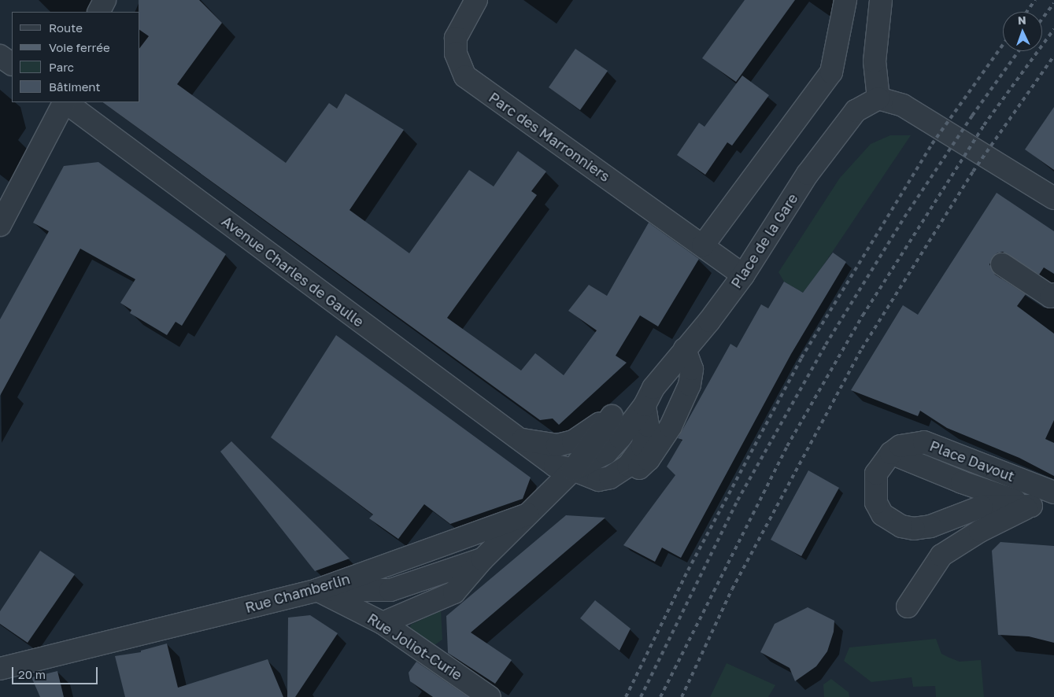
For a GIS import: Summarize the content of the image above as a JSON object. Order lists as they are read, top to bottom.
{
  "streets": {
    "street": [
      "Parc des Marronniers",
      "Place de la Gare",
      "Avenue Charles de Gaulle",
      "Place Davout",
      "Rue Chamberlin",
      "Rue Joliot-Curie"
    ]
  },
  "crossings": [
    ["Parc des Marronniers", "Place de la Gare"],
    ["Place de la Gare", "Avenue Charles de Gaulle"],
    ["Place de la Gare", "Rue Chamberlin"],
    ["Avenue Charles de Gaulle", "Rue Chamberlin"],
    ["Rue Chamberlin", "Rue Joliot-Curie"]
  ],
  "legend": [
    "Route",
    "Voie ferrée",
    "Parc",
    "Bâtiment"
  ],
  "scale_bar": "20 m",
  "north": "top"
}
